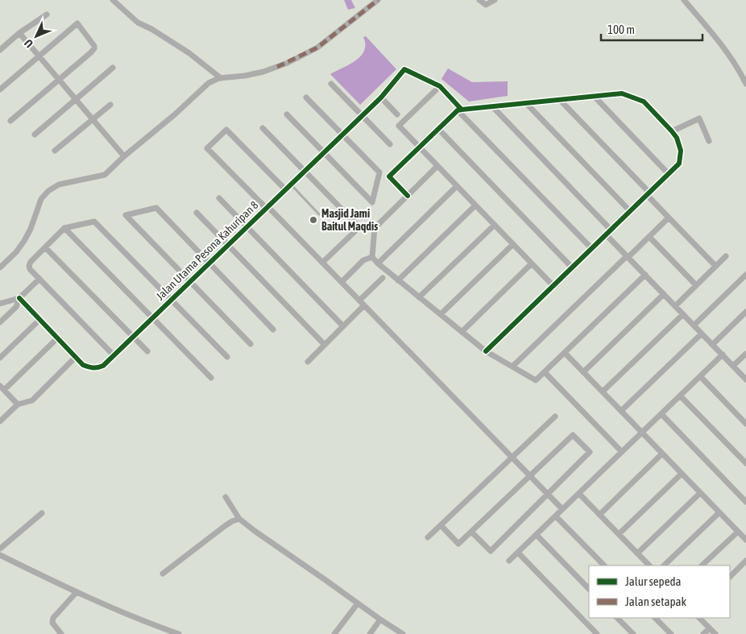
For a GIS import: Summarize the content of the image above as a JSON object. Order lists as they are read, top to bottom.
{
  "streets": {
    "street": ["Jalan Utama Pesona Kahuripan 8"]
  },
  "places": ["Masjid Jami Baitul Maqdis"],
  "legend": ["Jalur sepeda", "Jalan setapak"],
  "scale_bar": "100 m",
  "north": "bottom left"
}
